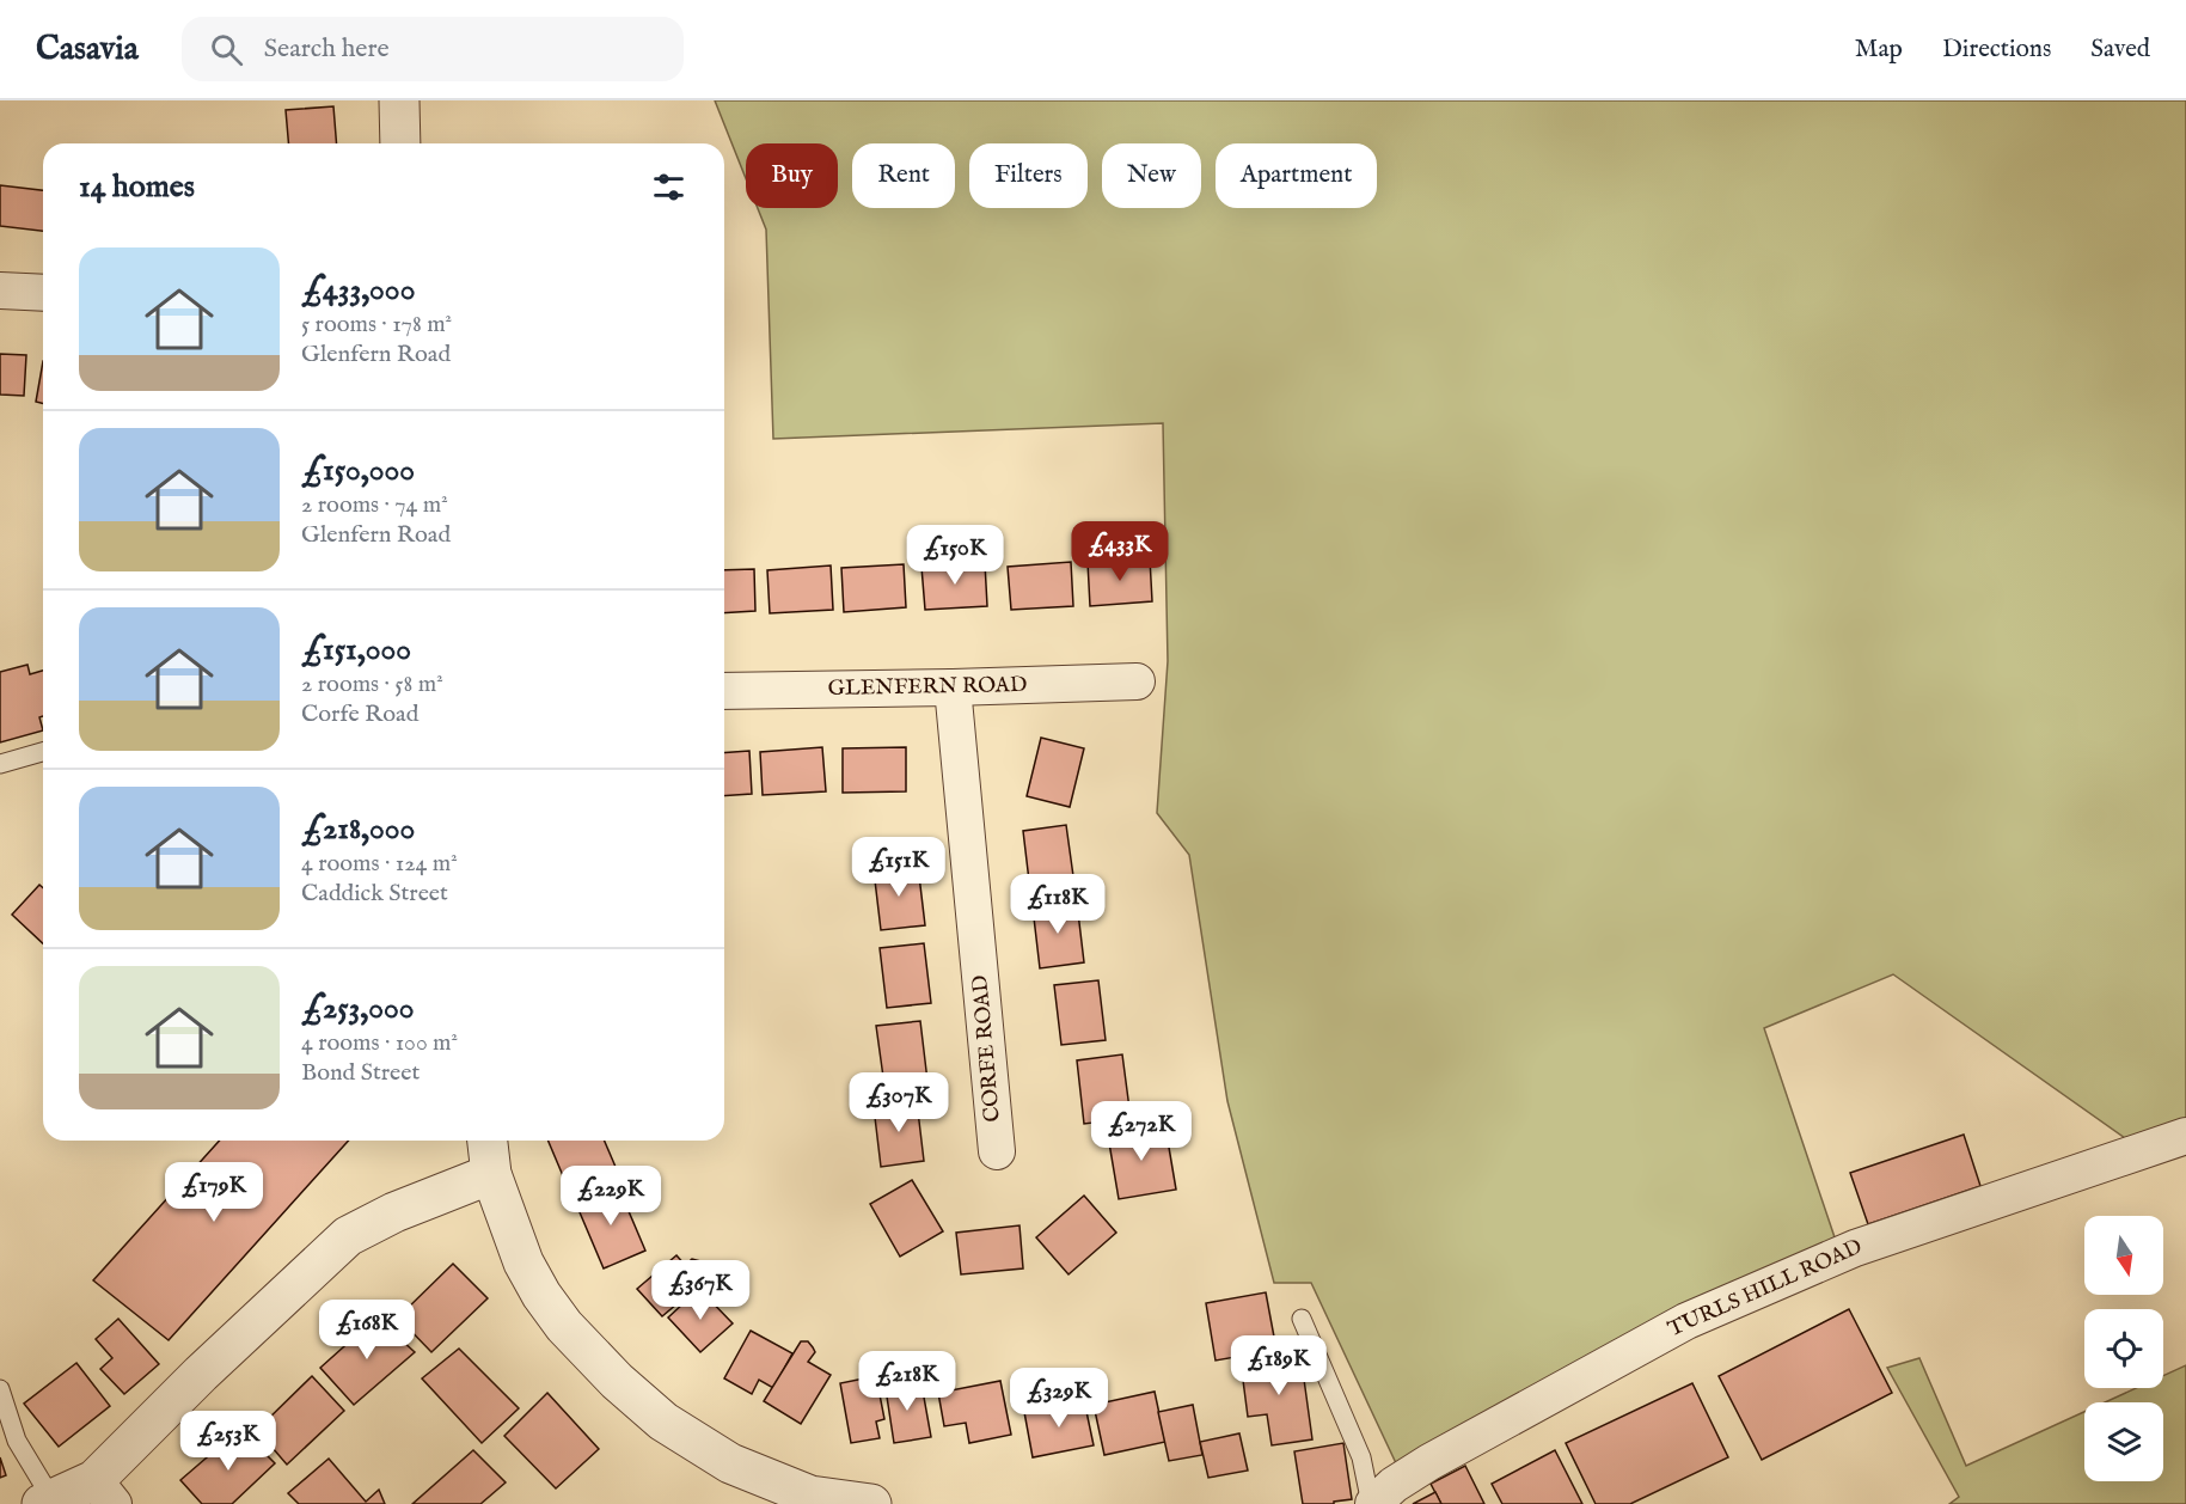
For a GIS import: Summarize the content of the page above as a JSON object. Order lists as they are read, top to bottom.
{
  "streets": {
    "street": ["GLENFERN ROAD", "CORFE ROAD", "TURLS HILL ROAD"]
  },
  "crossings": [
    ["GLENFERN ROAD", "CORFE ROAD"]
  ],
  "north": "bottom",
  "page": {
    "header": "Casavia",
    "search": "Search here",
    "nav": ["Map", "Directions", "Saved"],
    "chip": [
      "Buy",
      "Rent",
      "Filters",
      "New",
      "Apartment"
    ],
    "heading": "14 homes",
    "list": [
      {
        "name": "£433,000",
        "note": "5 rooms · 178 m² · Glenfern Road"
      },
      {
        "name": "£150,000",
        "note": "2 rooms · 74 m² · Glenfern Road"
      },
      {
        "name": "£151,000",
        "note": "2 rooms · 58 m² · Corfe Road"
      },
      {
        "name": "£218,000",
        "note": "4 rooms · 124 m² · Caddick Street"
      },
      {
        "name": "£253,000",
        "note": "4 rooms · 100 m² · Bond Street"
      }
    ],
    "price": [
      "£433K",
      "£150K",
      "£151K",
      "£118K",
      "£307K",
      "£272K",
      "£179K",
      "£229K",
      "£367K",
      "£168K",
      "£189K",
      "£218K",
      "£329K",
      "£253K"
    ]
  }
}
